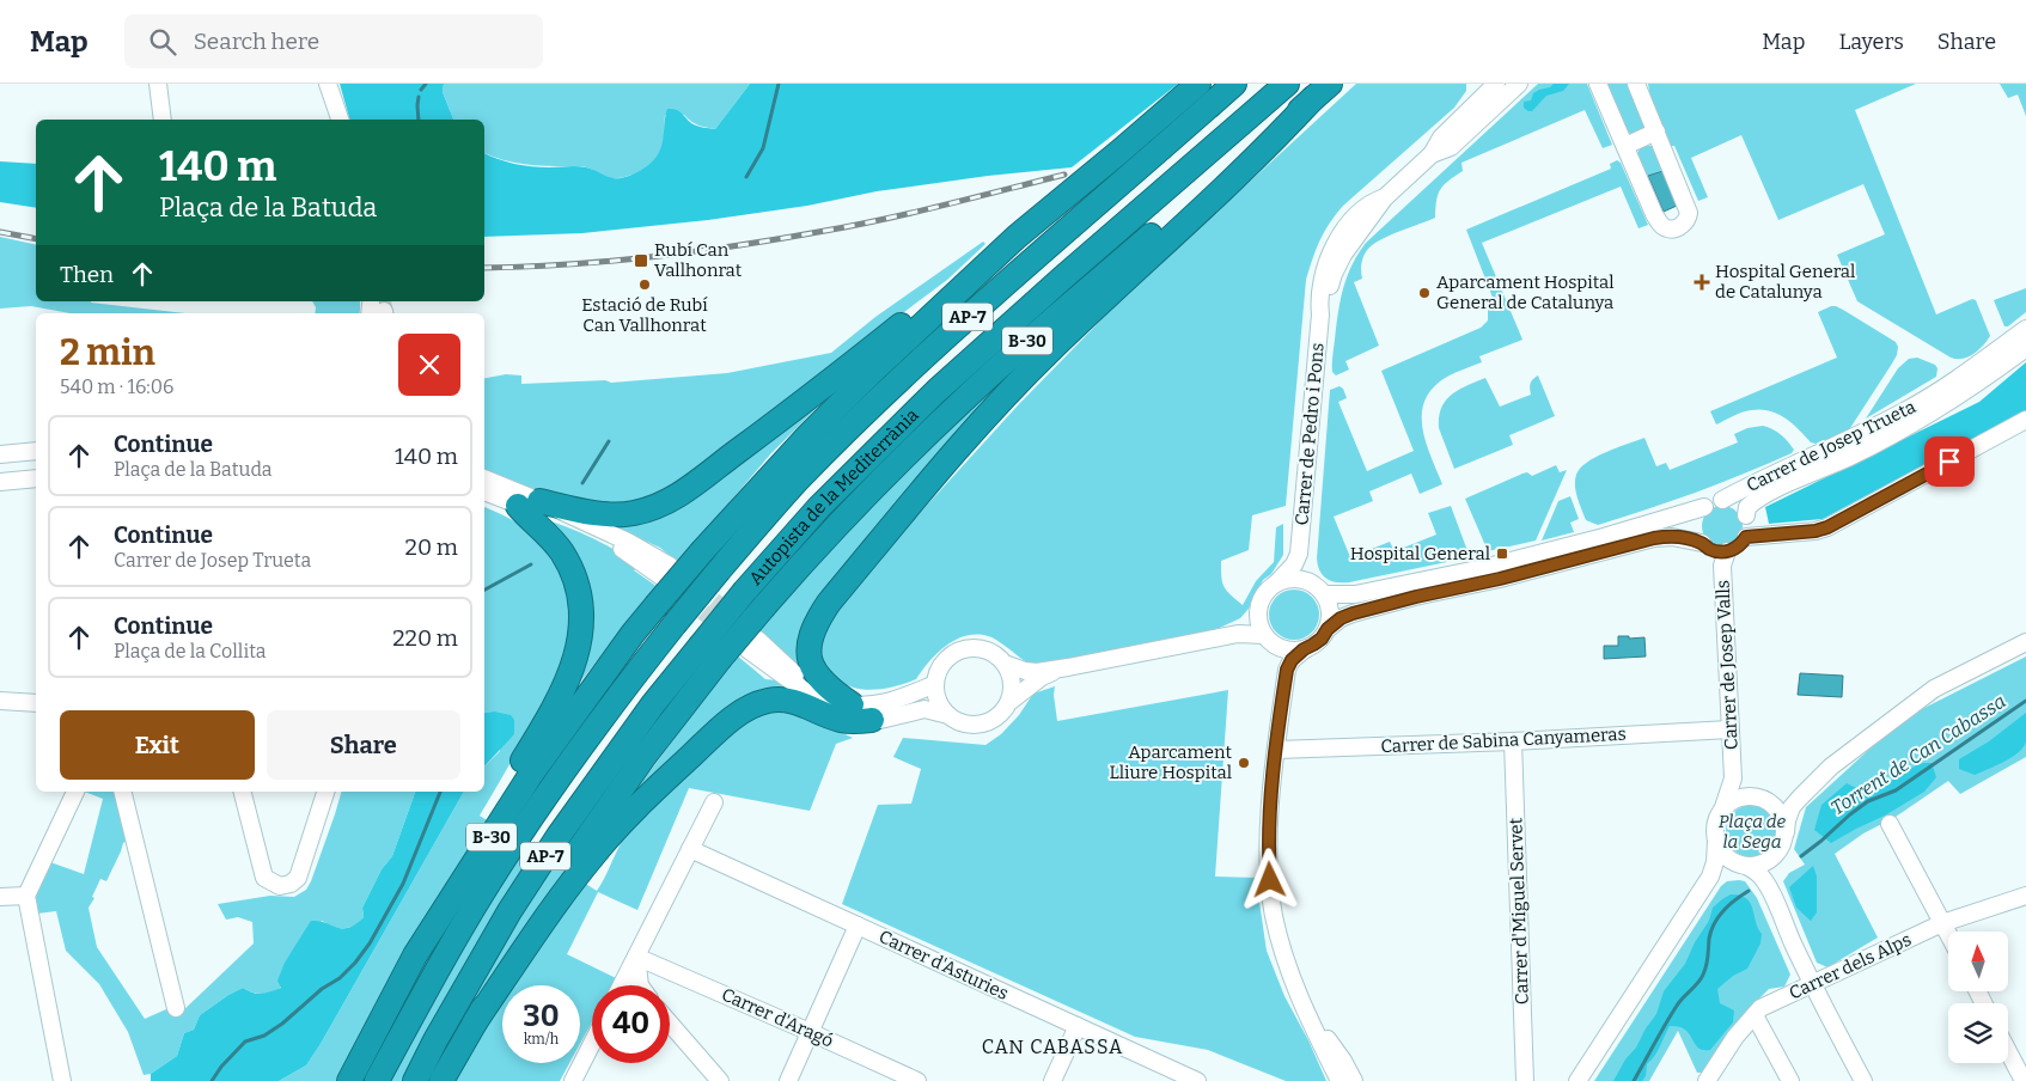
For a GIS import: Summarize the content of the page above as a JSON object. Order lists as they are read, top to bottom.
{
  "streets": {
    "highway": ["AP-7", "B-30", "Autopista de la Mediterrània"],
    "street": [
      "Carrer de Pedro i Pons",
      "Carrer de Josep Trueta",
      "Carrer de Josep Valls",
      "Carrer de Sabina Canyameras",
      "Carrer d'Miguel Servet",
      "Carrer d'Asturies",
      "Carrer dels Alps",
      "Carrer d'Aragó"
    ]
  },
  "crossings": [
    ["Carrer de Josep Trueta", "Carrer de Josep Valls"],
    ["Carrer de Josep Valls", "Carrer de Sabina Canyameras"],
    ["Carrer de Sabina Canyameras", "Carrer d'Miguel Servet"]
  ],
  "districts": ["CAN CABASSA"],
  "water": ["Torrent de Can Cabassa"],
  "parks": ["Plaça de la Sega"],
  "places": {
    "transit": ["Rubí Can Vallhonrat", "Hospital General"],
    "health": ["Hospital General de Catalunya"],
    "other": ["Estació de Rubí Can Vallhonrat", "Aparcament Hospital General de Catalunya", "Aparcament Lliure Hospital"]
  },
  "north": "top",
  "page": {
    "header": "Map",
    "search": "Search here",
    "nav": ["Map", "Layers", "Share"],
    "turn": ["140 m", "Plaça de la Batuda"],
    "then": "Then",
    "heading": ["2 min", "540 m · 16:06"],
    "list": [
      {
        "name": "Continue",
        "note": "Plaça de la Batuda",
        "value": "140 m"
      },
      {
        "name": "Continue",
        "note": "Carrer de Josep Trueta",
        "value": "20 m"
      },
      {
        "name": "Continue",
        "note": "Plaça de la Collita",
        "value": "220 m"
      }
    ],
    "buttons": ["Exit", "Share"],
    "speed": "30 km/h",
    "limit": "40"
  }
}
